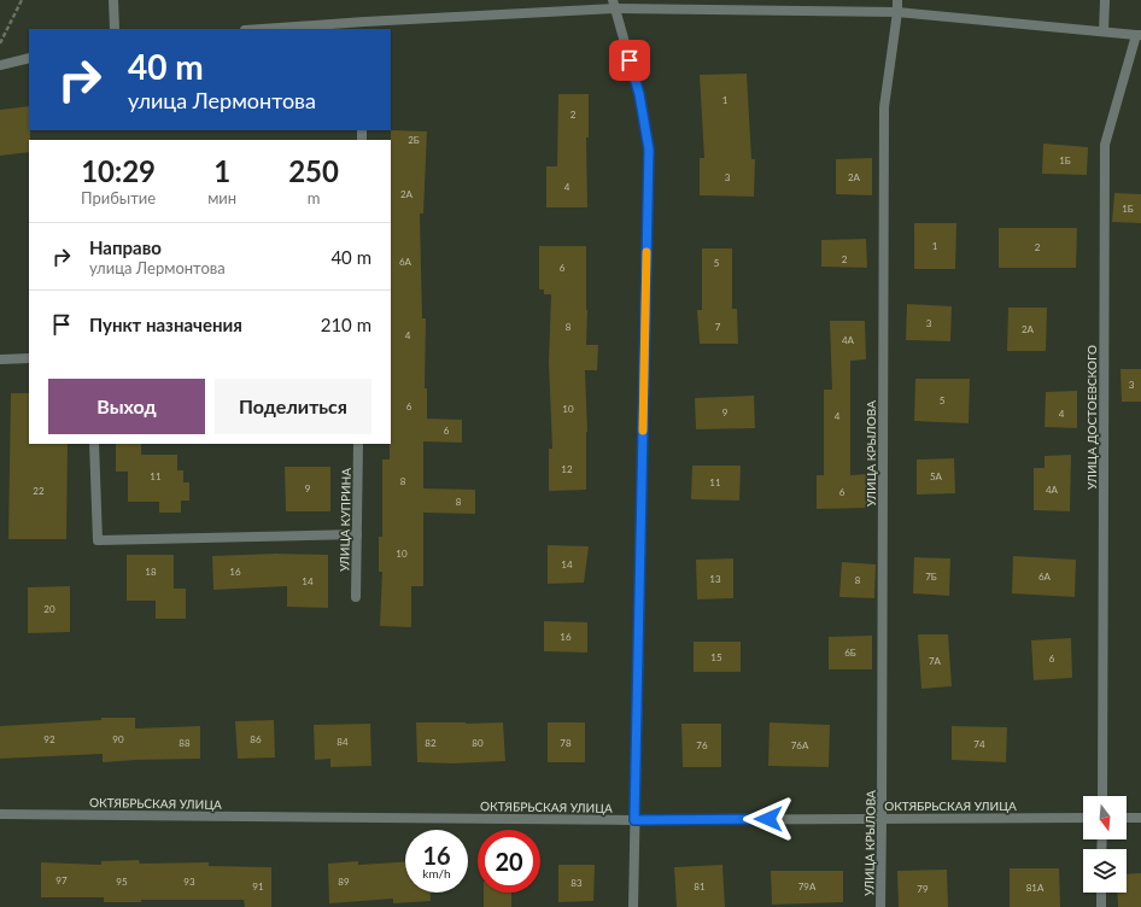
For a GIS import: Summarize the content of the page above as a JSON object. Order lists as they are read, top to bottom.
{
  "streets": {
    "street": [
      "УЛИЦА ДОСТОЕВСКОГО",
      "УЛИЦА КРЫЛОВА",
      "УЛИЦА КУПРИНА",
      "ОКТЯБРЬСКАЯ УЛИЦА"
    ]
  },
  "crossings": [
    ["УЛИЦА КРЫЛОВА", "ОКТЯБРЬСКАЯ УЛИЦА"]
  ],
  "house_numbers": [
    "1",
    "2",
    "2Б",
    "1Б",
    "3",
    "2А",
    "4",
    "2А",
    "1Б",
    "1",
    "2",
    "2",
    "6А",
    "5",
    "6",
    "3",
    "8",
    "7",
    "2А",
    "4",
    "4А",
    "3",
    "5",
    "6",
    "10",
    "9",
    "4",
    "4",
    "6",
    "12",
    "11",
    "5А",
    "8",
    "11",
    "9",
    "4А",
    "22",
    "6",
    "8",
    "10",
    "14",
    "18",
    "16",
    "7Б",
    "6А",
    "13",
    "8",
    "14",
    "20",
    "16",
    "6Б",
    "15",
    "6",
    "7А",
    "92",
    "90",
    "86",
    "84",
    "88",
    "82",
    "80",
    "78",
    "74",
    "76",
    "76А",
    "97",
    "95",
    "93",
    "89",
    "83",
    "91",
    "81",
    "79А",
    "81А",
    "79"
  ],
  "north": "bottom",
  "page": {
    "turn": ["40 m", "улица Лермонтова"],
    "eta": [
      "10:29",
      "Прибытие",
      "1",
      "мин",
      "250",
      "m"
    ],
    "list": [
      {
        "name": "Направо",
        "note": "улица Лермонтова",
        "value": "40 m"
      },
      {
        "name": "Пункт назначения",
        "value": "210 m"
      }
    ],
    "buttons": ["Выход", "Поделиться"],
    "speed": "16 km/h",
    "limit": "20"
  }
}
